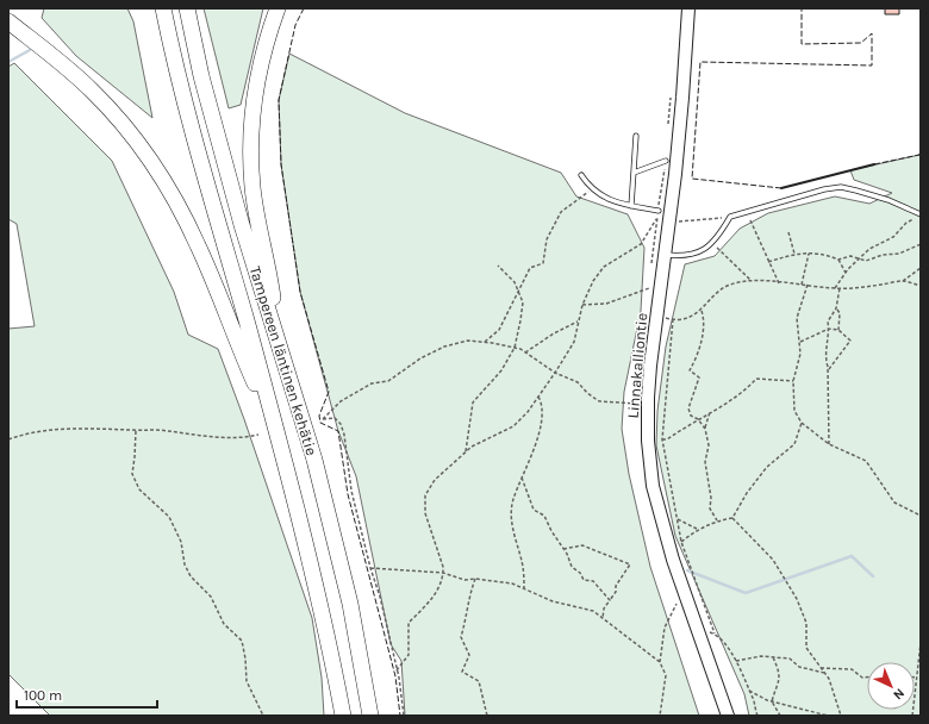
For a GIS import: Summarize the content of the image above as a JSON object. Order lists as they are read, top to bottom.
{
  "streets": {
    "highway": ["Tampereen läntinen kehätie"],
    "main road": ["Linnakalliontie"]
  },
  "scale_bar": "100 m",
  "north": "bottom right"
}
